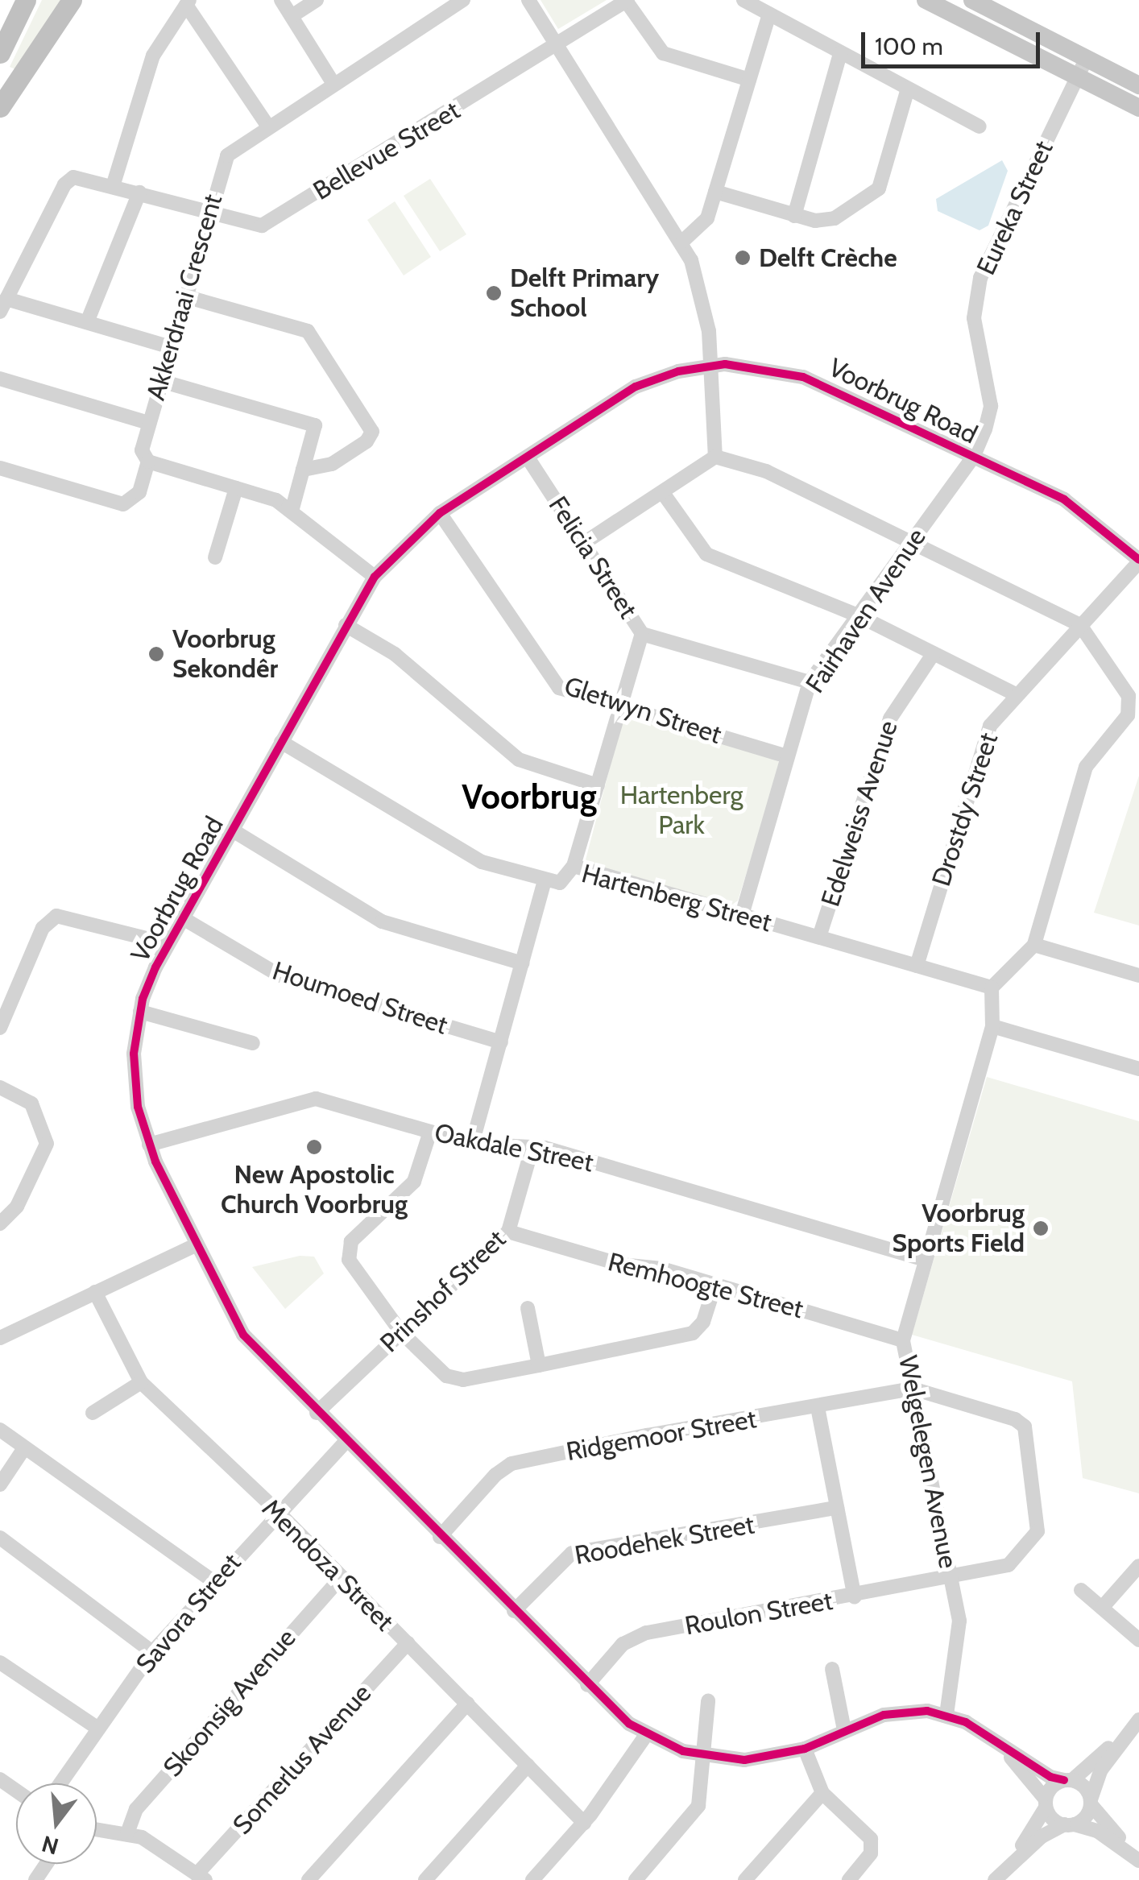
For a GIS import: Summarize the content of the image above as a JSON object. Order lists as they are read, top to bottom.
{
  "streets": {
    "street": [
      "Bellevue Street",
      "Eureka Street",
      "Akkerdraai Crescent",
      "Voorbrug Road",
      "Felicia Street",
      "Fairhaven Avenue",
      "Gletwyn Street",
      "Drostdy Street",
      "Edelweiss Avenue",
      "Hartenberg Street",
      "Houmoed Street",
      "Oakdale Street",
      "Remhoogte Street",
      "Prinshof Street",
      "Ridgemoor Street",
      "Welgelegen Avenue",
      "Roodehek Street",
      "Mendoza Street",
      "Savora Street",
      "Roulon Street",
      "Skoonsig Avenue",
      "Somerlus Avenue"
    ]
  },
  "crossings": [
    ["Bellevue Street", "Akkerdraai Crescent"],
    ["Eureka Street", "Voorbrug Road"],
    ["Eureka Street", "Fairhaven Avenue"],
    ["Voorbrug Road", "Felicia Street"],
    ["Voorbrug Road", "Fairhaven Avenue"],
    ["Voorbrug Road", "Gletwyn Street"],
    ["Voorbrug Road", "Drostdy Street"],
    ["Voorbrug Road", "Hartenberg Street"],
    ["Voorbrug Road", "Houmoed Street"],
    ["Voorbrug Road", "Oakdale Street"],
    ["Voorbrug Road", "Prinshof Street"],
    ["Voorbrug Road", "Ridgemoor Street"],
    ["Voorbrug Road", "Welgelegen Avenue"],
    ["Voorbrug Road", "Roodehek Street"],
    ["Voorbrug Road", "Savora Street"],
    ["Voorbrug Road", "Roulon Street"],
    ["Felicia Street", "Fairhaven Avenue"],
    ["Fairhaven Avenue", "Gletwyn Street"],
    ["Fairhaven Avenue", "Hartenberg Street"],
    ["Drostdy Street", "Hartenberg Street"],
    ["Edelweiss Avenue", "Hartenberg Street"],
    ["Hartenberg Street", "Welgelegen Avenue"],
    ["Oakdale Street", "Prinshof Street"],
    ["Oakdale Street", "Welgelegen Avenue"],
    ["Remhoogte Street", "Prinshof Street"],
    ["Remhoogte Street", "Welgelegen Avenue"],
    ["Ridgemoor Street", "Welgelegen Avenue"],
    ["Ridgemoor Street", "Roulon Street"],
    ["Welgelegen Avenue", "Roulon Street"],
    ["Mendoza Street", "Savora Street"],
    ["Mendoza Street", "Skoonsig Avenue"],
    ["Mendoza Street", "Somerlus Avenue"]
  ],
  "districts": ["Voorbrug"],
  "parks": ["Hartenberg Park"],
  "places": [
    "Delft Crèche",
    "Delft Primary School",
    "Voorbrug Sekondêr",
    "New Apostolic Church Voorbrug",
    "Voorbrug Sports Field"
  ],
  "scale_bar": "100 m",
  "north": "bottom"
}
